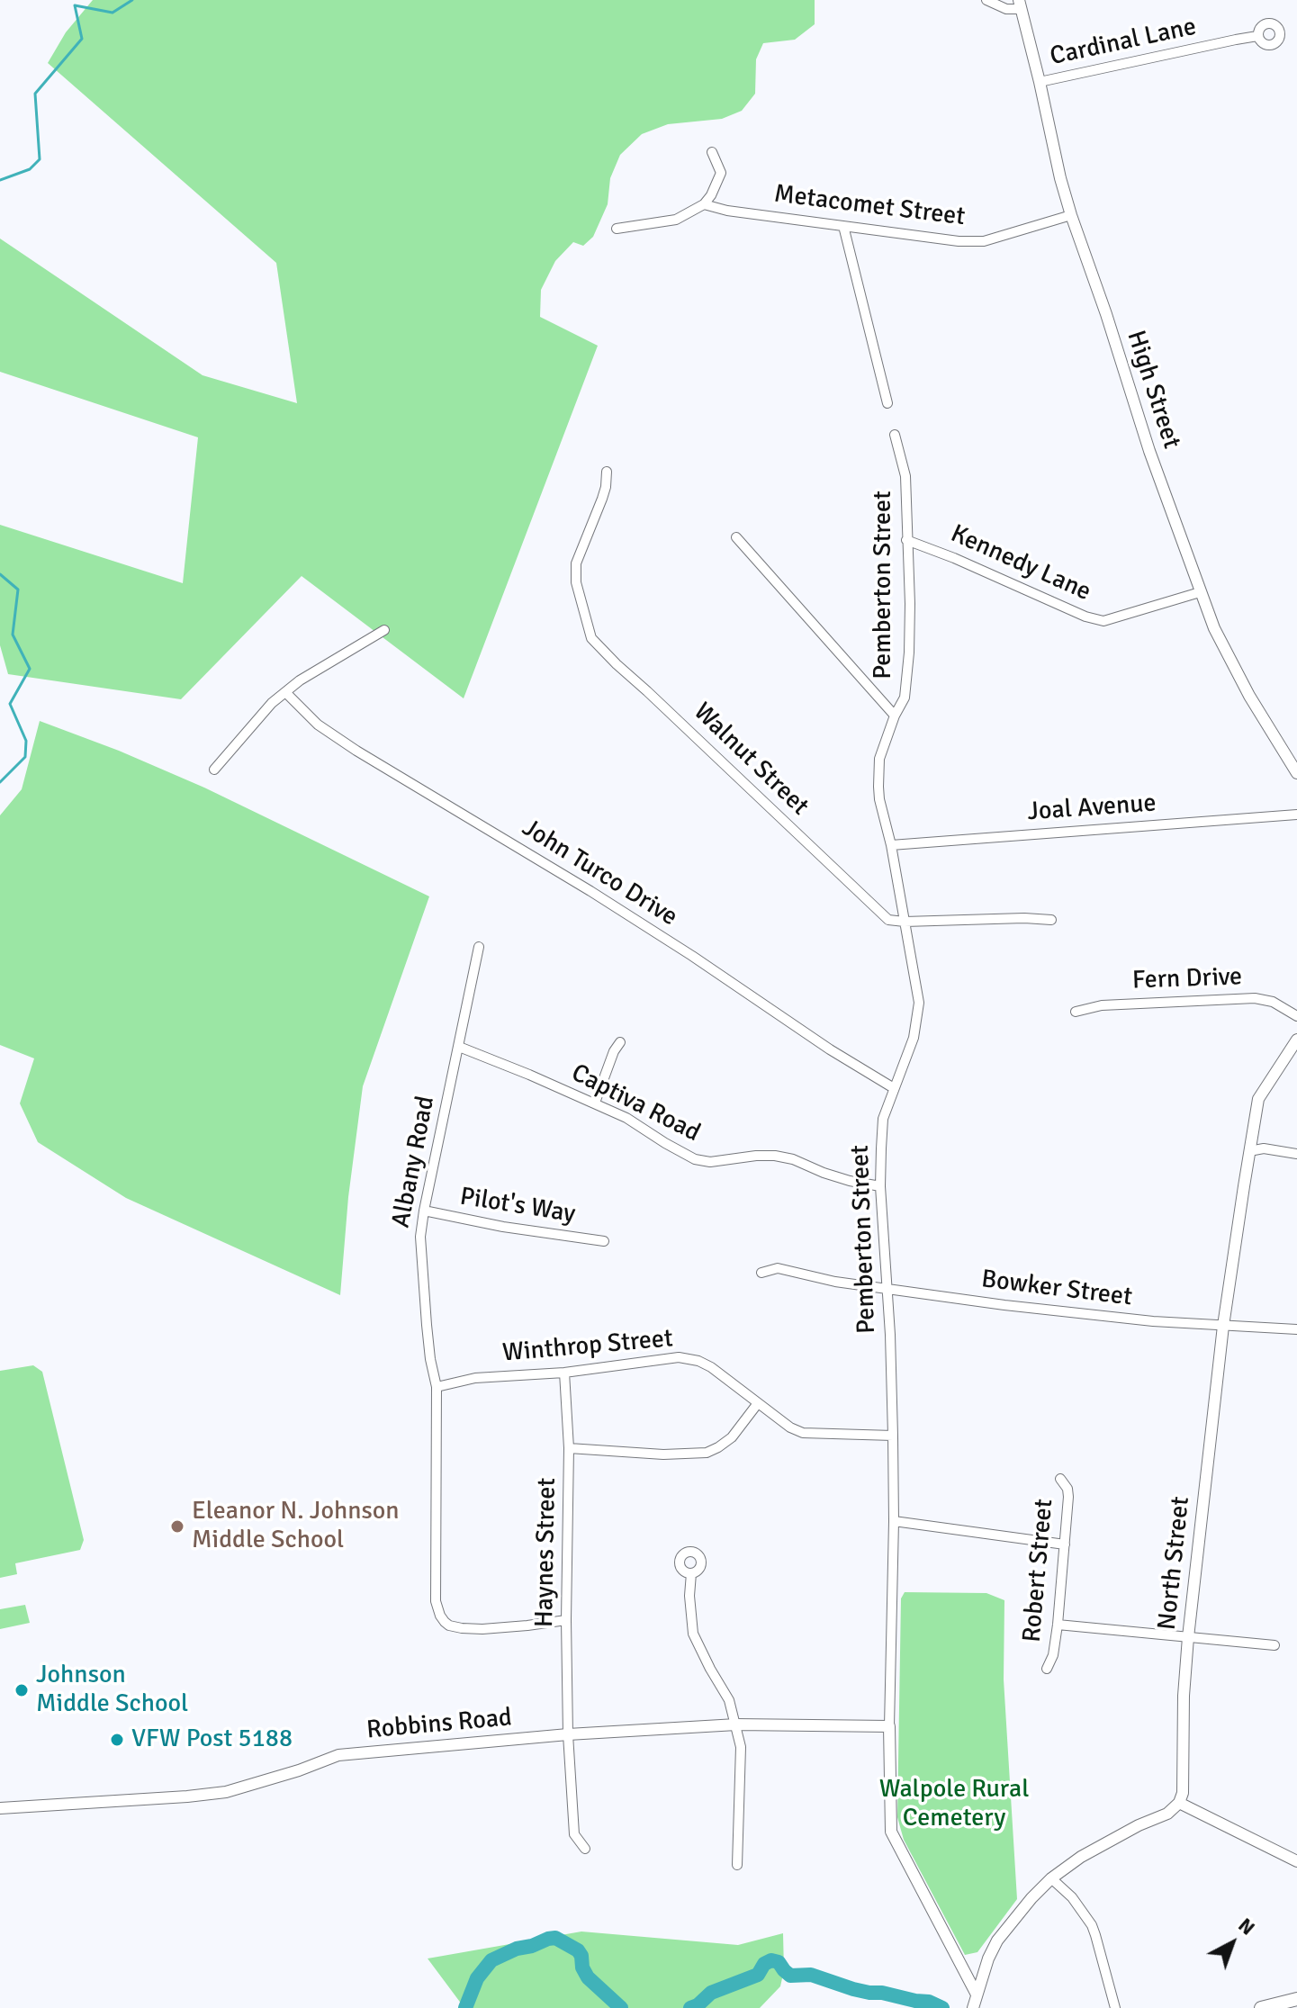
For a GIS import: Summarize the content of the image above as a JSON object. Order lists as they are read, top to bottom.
{
  "streets": {
    "street": [
      "Cardinal Lane",
      "Metacomet Street",
      "High Street",
      "Kennedy Lane",
      "Pemberton Street",
      "Walnut Street",
      "Joal Avenue",
      "John Turco Drive",
      "Fern Drive",
      "Captiva Road",
      "Albany Road",
      "Pilot's Way",
      "Bowker Street",
      "Winthrop Street",
      "Haynes Street",
      "North Street",
      "Robert Street",
      "Robbins Road"
    ]
  },
  "crossings": [
    ["Cardinal Lane", "High Street"],
    ["Metacomet Street", "High Street"],
    ["High Street", "Kennedy Lane"],
    ["Kennedy Lane", "Pemberton Street"],
    ["Pemberton Street", "Walnut Street"],
    ["Pemberton Street", "Joal Avenue"],
    ["Pemberton Street", "John Turco Drive"],
    ["Pemberton Street", "Captiva Road"],
    ["Pemberton Street", "Bowker Street"],
    ["Pemberton Street", "Winthrop Street"],
    ["Pemberton Street", "Robbins Road"],
    ["Captiva Road", "Albany Road"],
    ["Albany Road", "Pilot's Way"],
    ["Albany Road", "Winthrop Street"],
    ["Albany Road", "Haynes Street"],
    ["Bowker Street", "North Street"],
    ["Winthrop Street", "Haynes Street"],
    ["Haynes Street", "Robbins Road"]
  ],
  "parks": ["Walpole Rural Cemetery"],
  "places": ["Eleanor N. Johnson Middle School", "Johnson Middle School", "VFW Post 5188"],
  "north": "top right"
}
